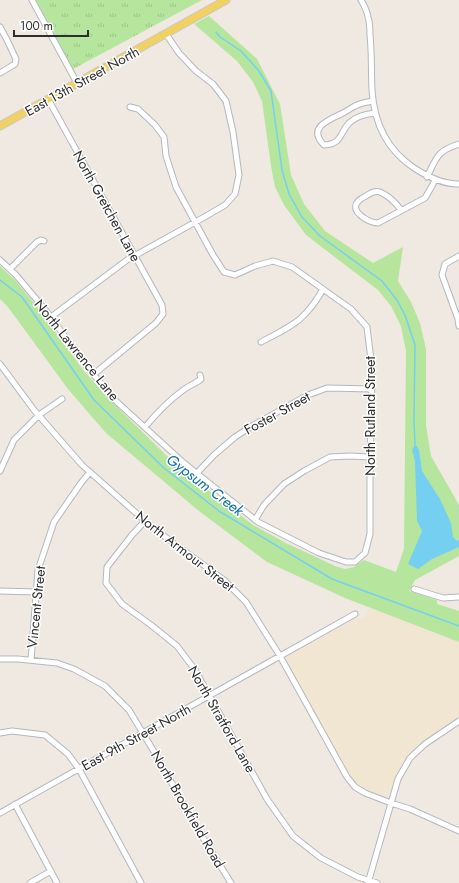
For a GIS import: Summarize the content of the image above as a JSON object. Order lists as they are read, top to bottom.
{
  "streets": {
    "main road": ["East 13th Street North"],
    "street": [
      "North Gretchen Lane",
      "North Lawrence Lane",
      "Foster Street",
      "North Rutland Street",
      "North Armour Street",
      "Vincent Street",
      "North Stratford Lane",
      "East 9th Street North",
      "North Brookfield Road"
    ]
  },
  "crossings": [
    ["East 13th Street North", "North Gretchen Lane"],
    ["North Gretchen Lane", "North Lawrence Lane"],
    ["North Lawrence Lane", "Foster Street"],
    ["North Lawrence Lane", "North Rutland Street"],
    ["Foster Street", "North Rutland Street"],
    ["North Armour Street", "Vincent Street"],
    ["North Armour Street", "North Stratford Lane"],
    ["North Armour Street", "East 9th Street North"],
    ["Vincent Street", "North Brookfield Road"],
    ["North Stratford Lane", "East 9th Street North"],
    ["East 9th Street North", "North Brookfield Road"]
  ],
  "water": ["Gypsum Creek"],
  "scale_bar": "100 m"
}
